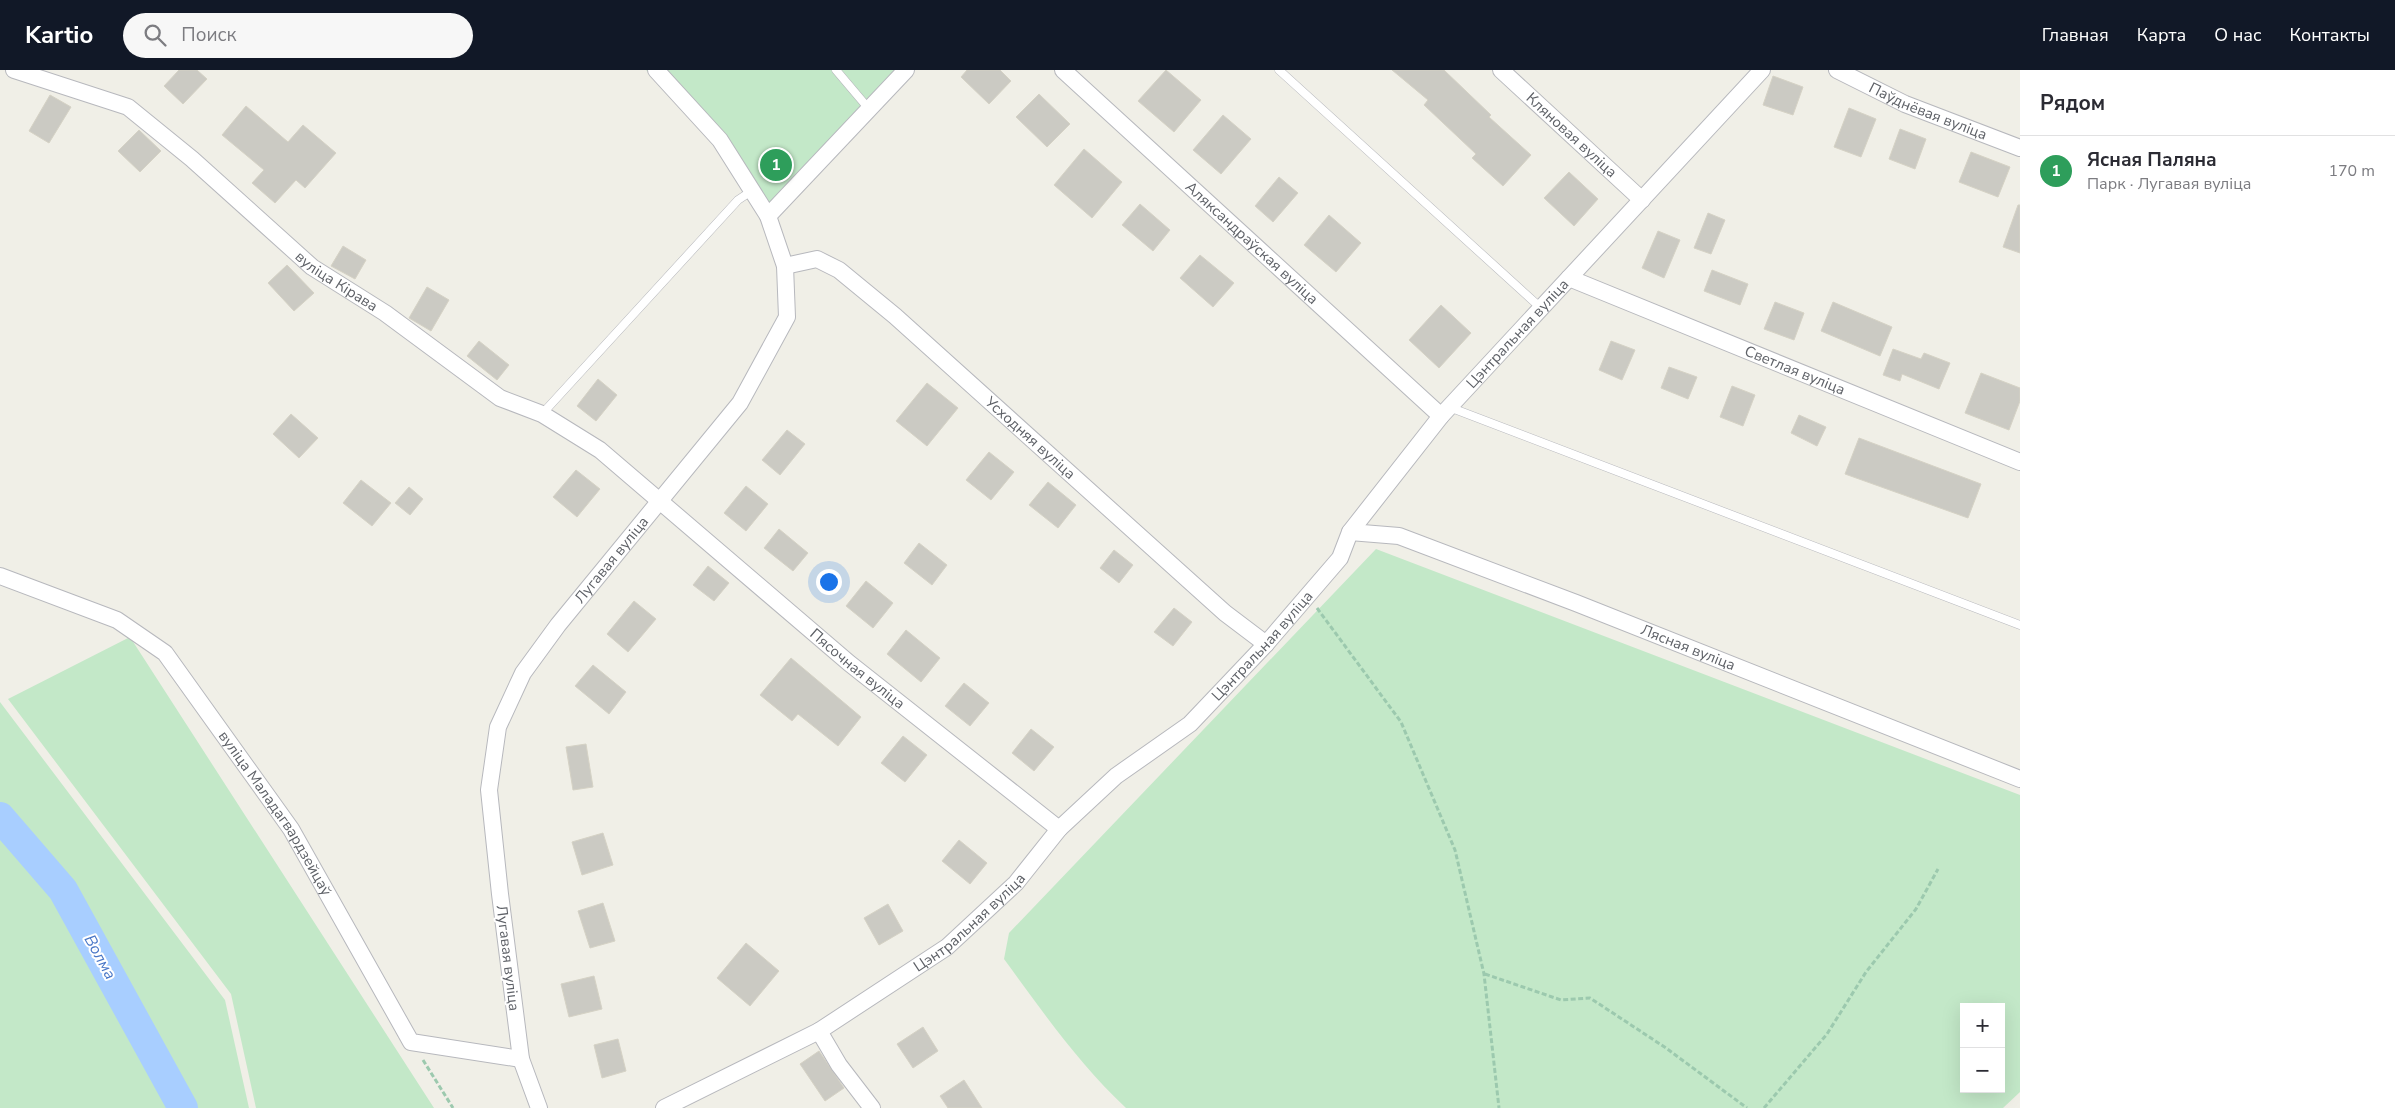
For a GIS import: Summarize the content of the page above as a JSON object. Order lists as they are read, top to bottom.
{
  "streets": {
    "street": [
      "Паўднёвая вуліца",
      "Кляновая вуліца",
      "Аляксандраўская вуліца",
      "вуліца Кірава",
      "Цэнтральная вуліца",
      "Светлая вуліца",
      "Усходняя вуліца",
      "Лугавая вуліца",
      "Лясная вуліца",
      "Пясочная вуліца",
      "вуліца Маладагвардзейцаў"
    ]
  },
  "crossings": [
    ["Кляновая вуліца", "Цэнтральная вуліца"],
    ["Аляксандраўская вуліца", "Цэнтральная вуліца"],
    ["вуліца Кірава", "Лугавая вуліца"],
    ["вуліца Кірава", "Пясочная вуліца"],
    ["Цэнтральная вуліца", "Светлая вуліца"],
    ["Цэнтральная вуліца", "Усходняя вуліца"],
    ["Цэнтральная вуліца", "Лясная вуліца"],
    ["Цэнтральная вуліца", "Пясочная вуліца"],
    ["Усходняя вуліца", "Лугавая вуліца"],
    ["Лугавая вуліца", "Пясочная вуліца"]
  ],
  "water": ["Волма"],
  "page": {
    "header": "Kartio",
    "search": "Поиск",
    "nav": [
      "Главная",
      "Карта",
      "О нас",
      "Контакты"
    ],
    "heading": "Рядом",
    "list": [
      {
        "mark": "1",
        "name": "Ясная Паляна",
        "note": "Парк · Лугавая вуліца",
        "value": "170 m"
      }
    ],
    "pins": "1",
    "map_buttons": ["+", "−"]
  }
}
